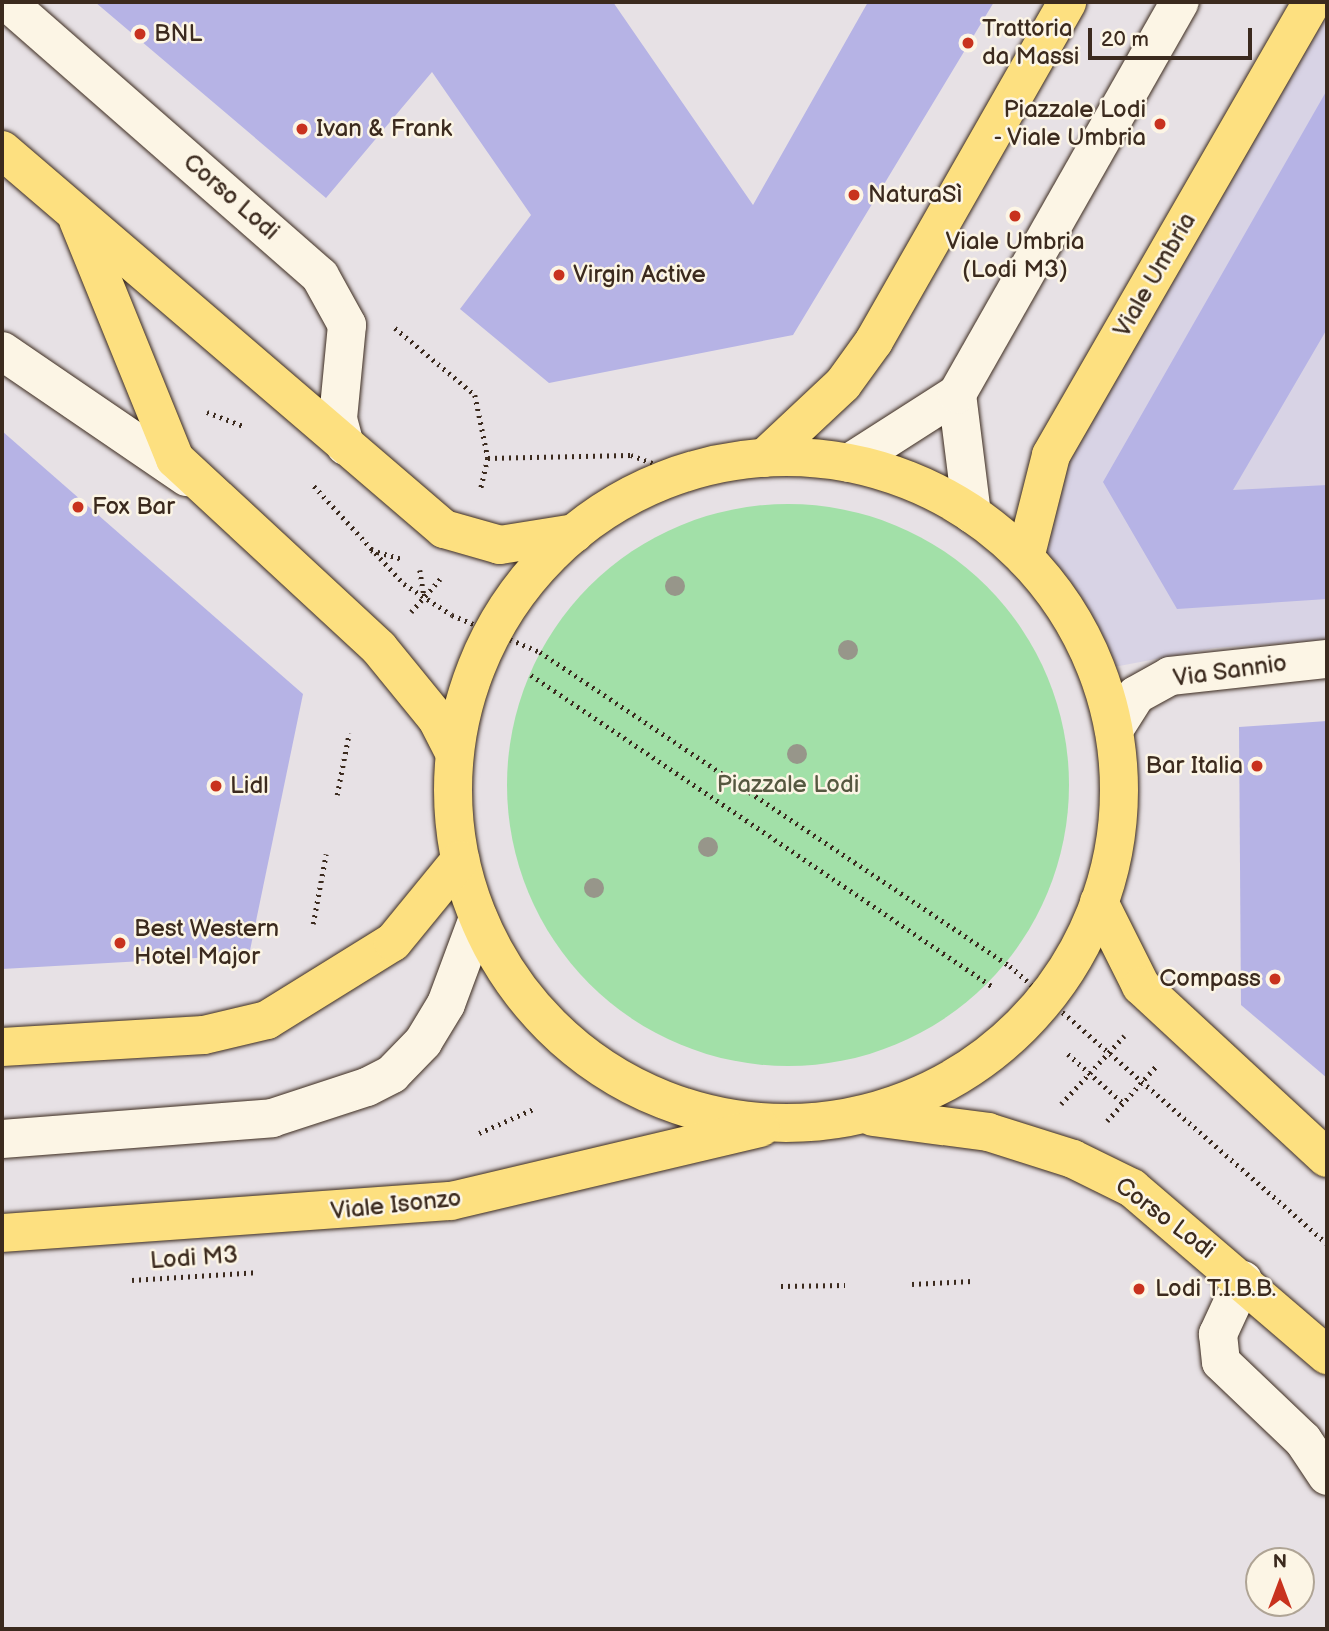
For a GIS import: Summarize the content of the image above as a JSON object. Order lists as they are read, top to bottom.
{
  "streets": {
    "main road": ["Corso Lodi", "Viale Umbria", "Viale Isonzo"],
    "street": ["Via Sannio"],
    "path": ["Lodi M3"]
  },
  "parks": ["Piazzale Lodi"],
  "places": [
    "BNL",
    "Trattoria da Massi",
    "Piazzale Lodi - Viale Umbria",
    "Ivan & Frank",
    "NaturaSì",
    "Viale Umbria (Lodi M3)",
    "Virgin Active",
    "Fox Bar",
    "Bar Italia",
    "Lidl",
    "Best Western Hotel Major",
    "Compass",
    "Lodi T.I.B.B."
  ],
  "scale_bar": "20 m",
  "north": "top"
}
